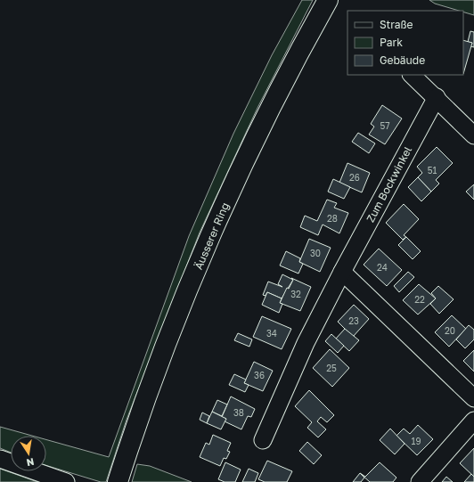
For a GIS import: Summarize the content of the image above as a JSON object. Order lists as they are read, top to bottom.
{
  "streets": {
    "main road": ["Äusserer Ring"],
    "street": ["Zum Bockwinkel"]
  },
  "house_numbers": [
    "57",
    "51",
    "26",
    "28",
    "30",
    "24",
    "32",
    "22",
    "23",
    "20",
    "34",
    "25",
    "36",
    "38",
    "19"
  ],
  "legend": ["Straße", "Park", "Gebäude"],
  "north": "bottom"
}
